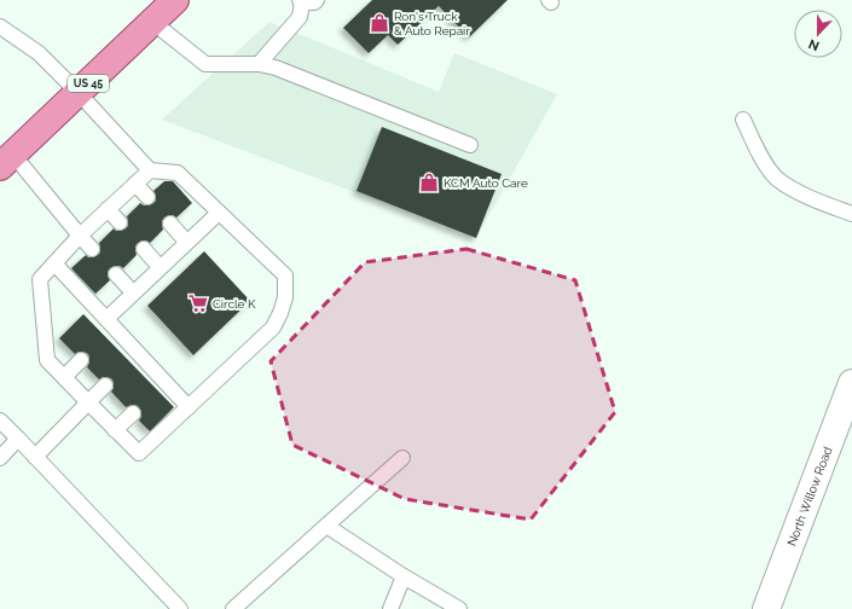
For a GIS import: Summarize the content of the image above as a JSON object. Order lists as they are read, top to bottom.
{
  "streets": {
    "main road": ["US 45"],
    "street": ["North Willow Road"]
  },
  "places": {
    "shop": ["Ron's Truck & Auto Repair", "KCM Auto Care"],
    "supermarket": ["Circle K"]
  },
  "north": "bottom"
}
